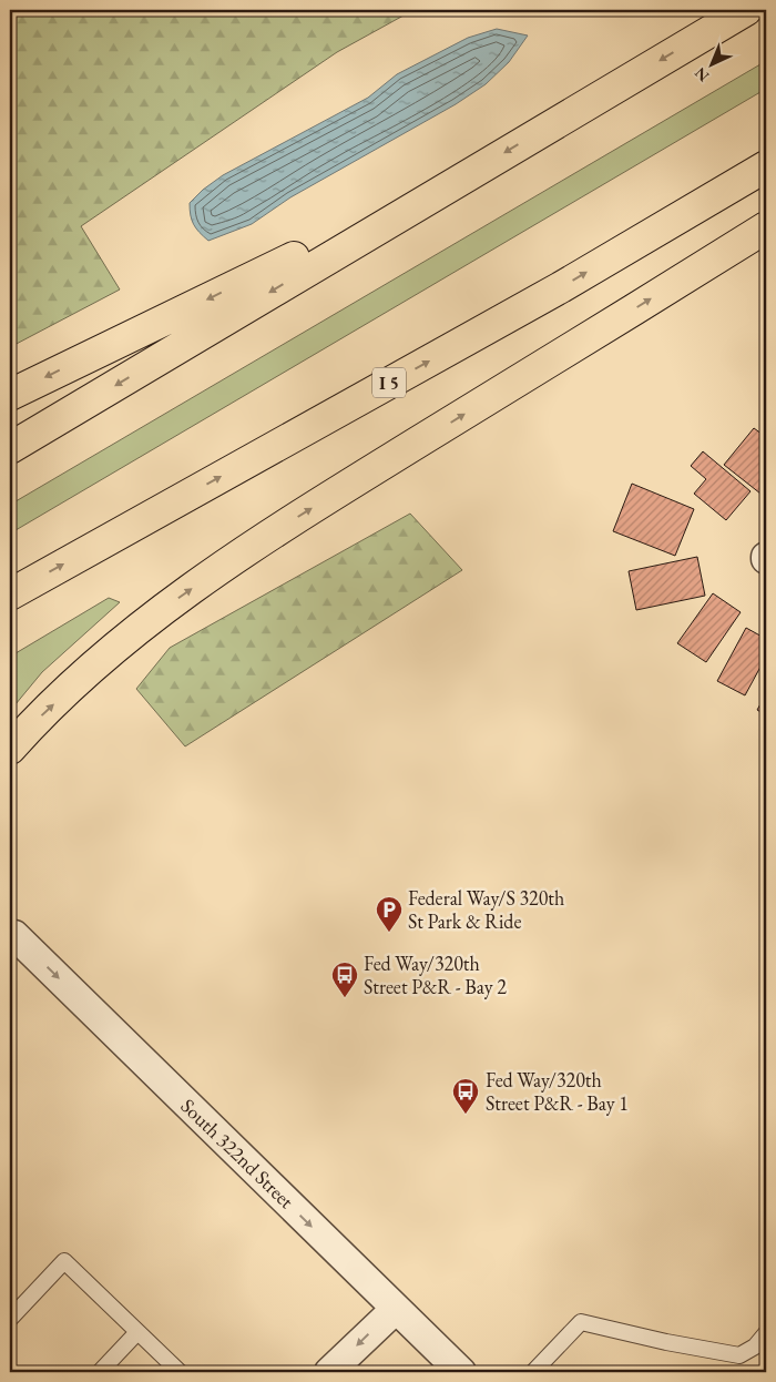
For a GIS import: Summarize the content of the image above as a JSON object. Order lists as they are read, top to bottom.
{
  "streets": {
    "highway": ["I 5"],
    "street": ["South 322nd Street"]
  },
  "one_way": ["South 322nd Street"],
  "places": {
    "parking": ["Federal Way/S 320th St Park & Ride"],
    "bus stop": ["Fed Way/320th Street P&R - Bay 2", "Fed Way/320th Street P&R - Bay 1"]
  },
  "north": "bottom left"
}
